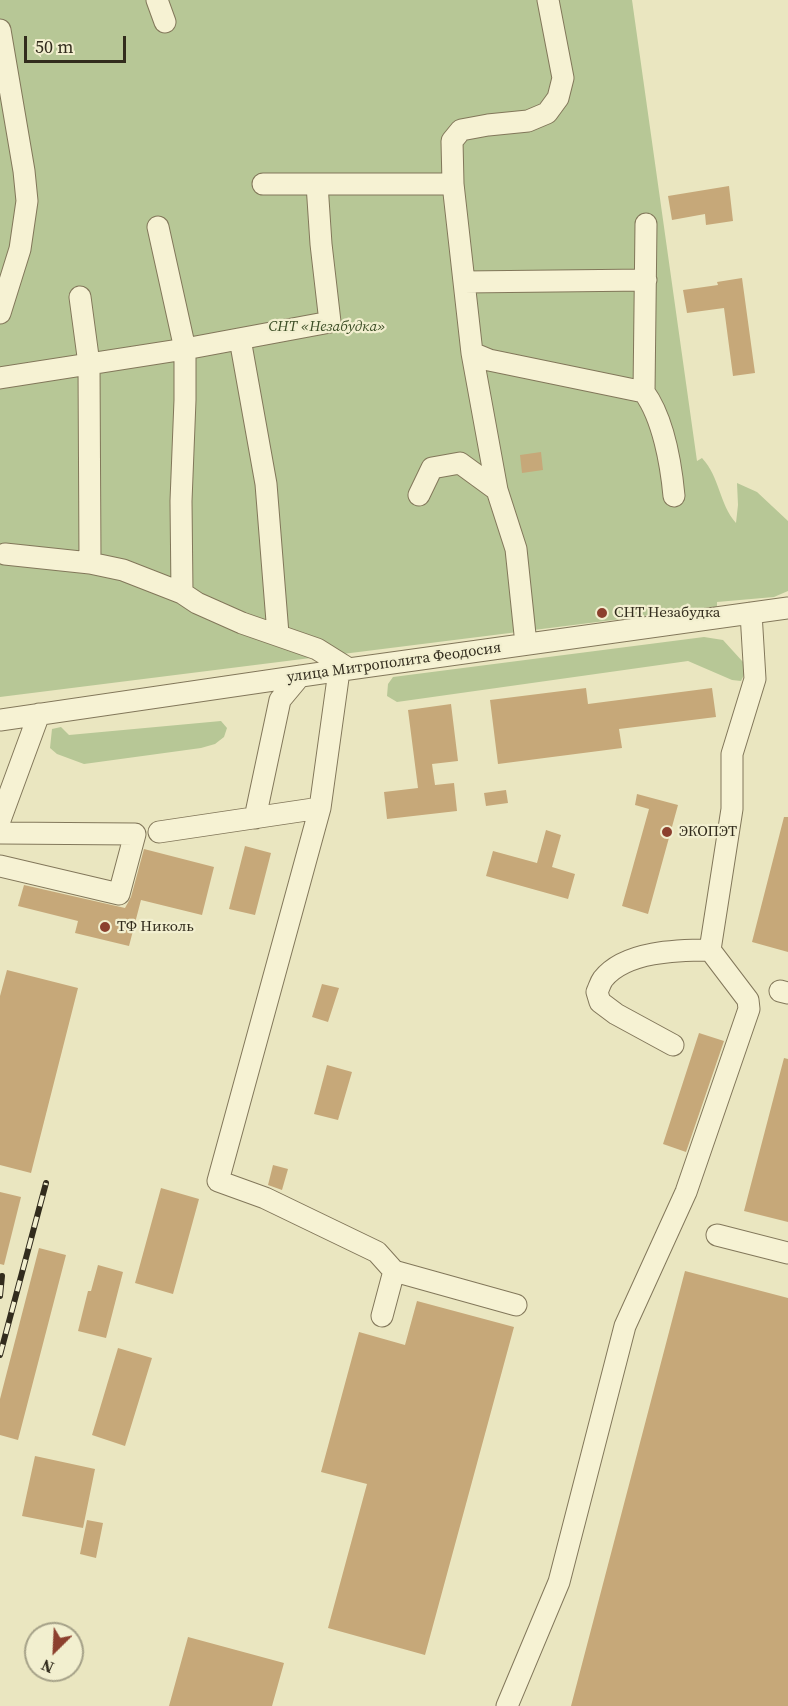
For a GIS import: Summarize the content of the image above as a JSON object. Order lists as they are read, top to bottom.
{
  "streets": {
    "street": ["улица Митрополита Феодосия"]
  },
  "parks": ["СНТ «Незабудка»"],
  "places": ["СНТ Незабудка", "ЭКОПЭТ", "ТФ Николь"],
  "scale_bar": "50 m",
  "north": "bottom left"
}
